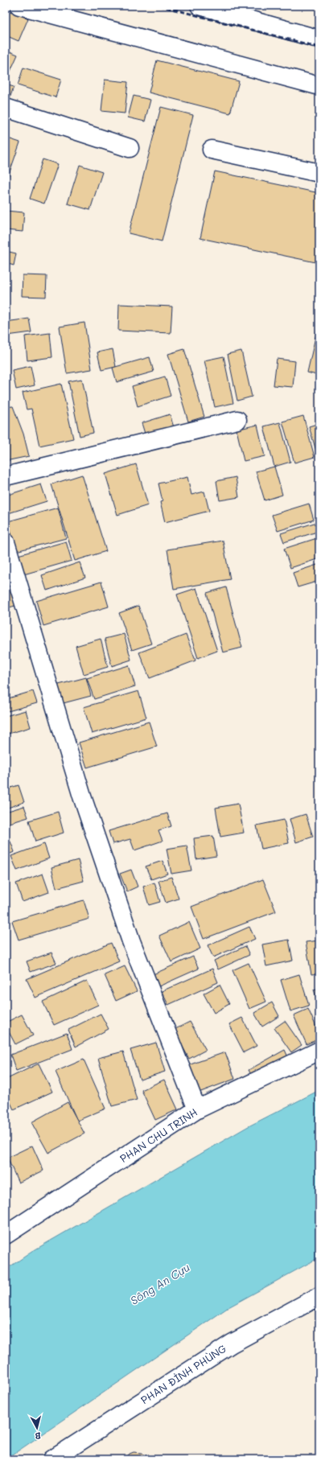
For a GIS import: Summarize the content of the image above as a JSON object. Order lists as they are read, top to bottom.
{
  "streets": {
    "street": ["PHAN CHU TRINH", "PHAN ĐÌNH PHÙNG"]
  },
  "water": ["Sông An Cựu"],
  "north": "bottom"
}
